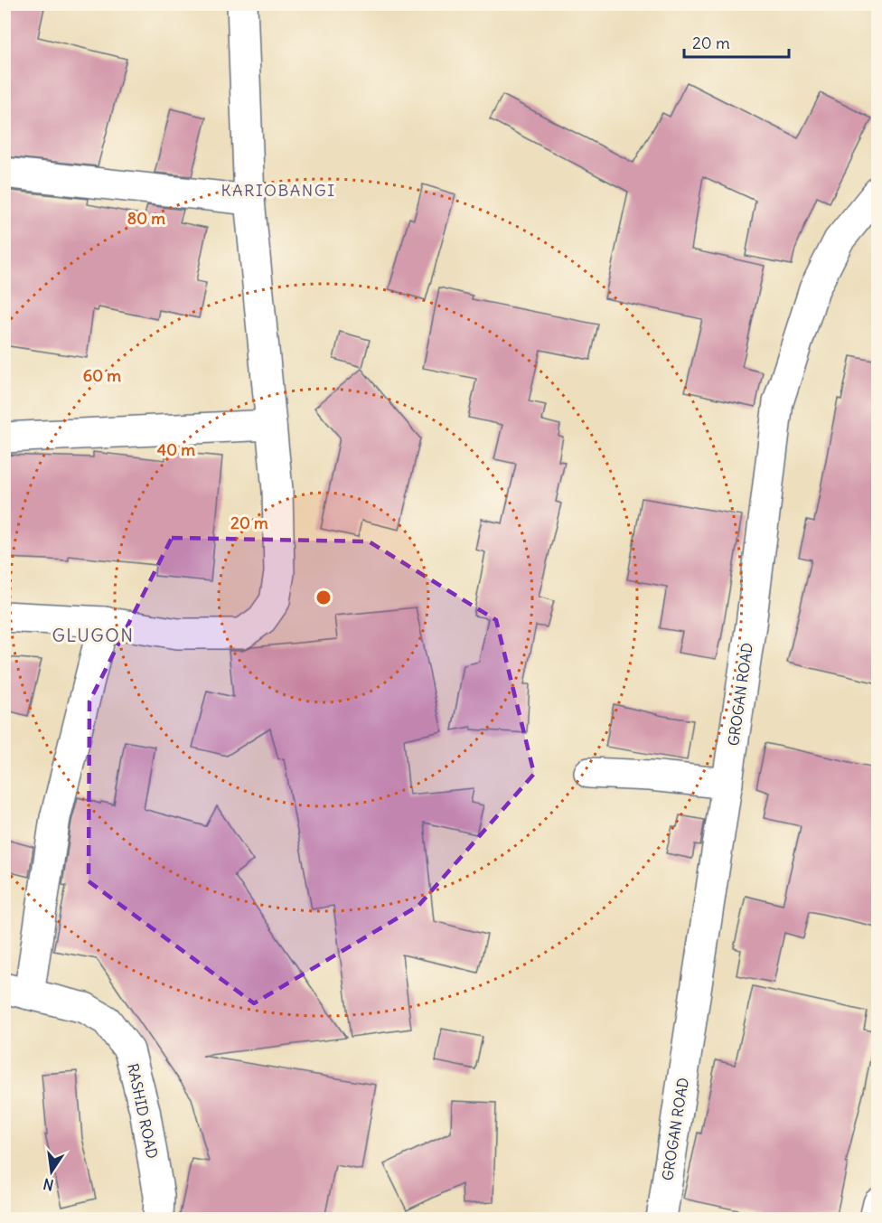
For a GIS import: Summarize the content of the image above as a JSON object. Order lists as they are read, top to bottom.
{
  "streets": {
    "street": ["GROGAN ROAD", "RASHID ROAD"]
  },
  "districts": ["KARIOBANGI", "GLUGON"],
  "scale_bar": "20 m",
  "north": "bottom",
  "rings": [
    "80 m",
    "60 m",
    "40 m",
    "20 m"
  ]
}
